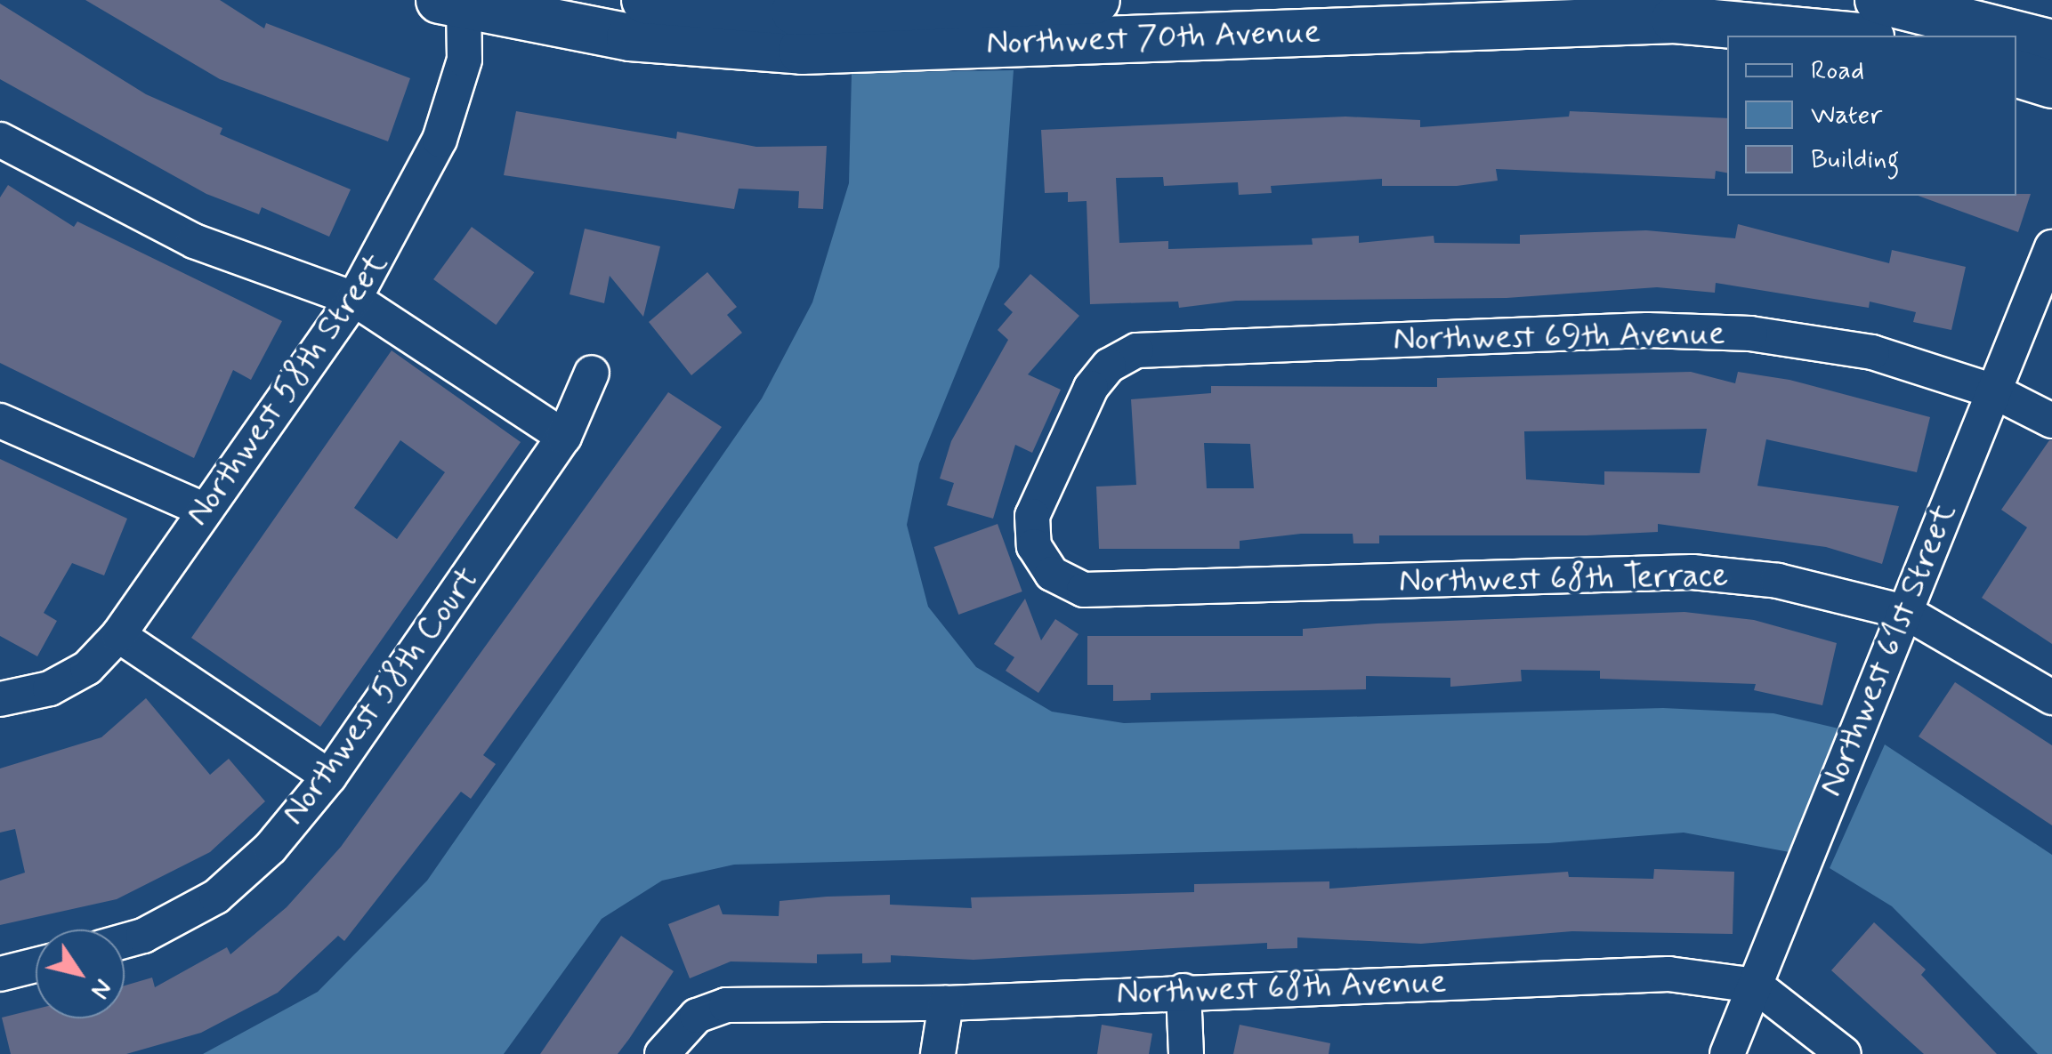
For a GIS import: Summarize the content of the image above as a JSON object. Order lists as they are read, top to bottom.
{
  "streets": {
    "street": [
      "Northwest 70th Avenue",
      "Northwest 69th Avenue",
      "Northwest 58th Street",
      "Northwest 68th Terrace",
      "Northwest 61st Street",
      "Northwest 58th Court",
      "Northwest 68th Avenue"
    ]
  },
  "crossings": [
    ["Northwest 70th Avenue", "Northwest 58th Street"],
    ["Northwest 69th Avenue", "Northwest 68th Terrace"],
    ["Northwest 69th Avenue", "Northwest 61st Street"],
    ["Northwest 68th Terrace", "Northwest 61st Street"],
    ["Northwest 61st Street", "Northwest 68th Avenue"]
  ],
  "legend": ["Road", "Water", "Building"],
  "north": "bottom right"
}
